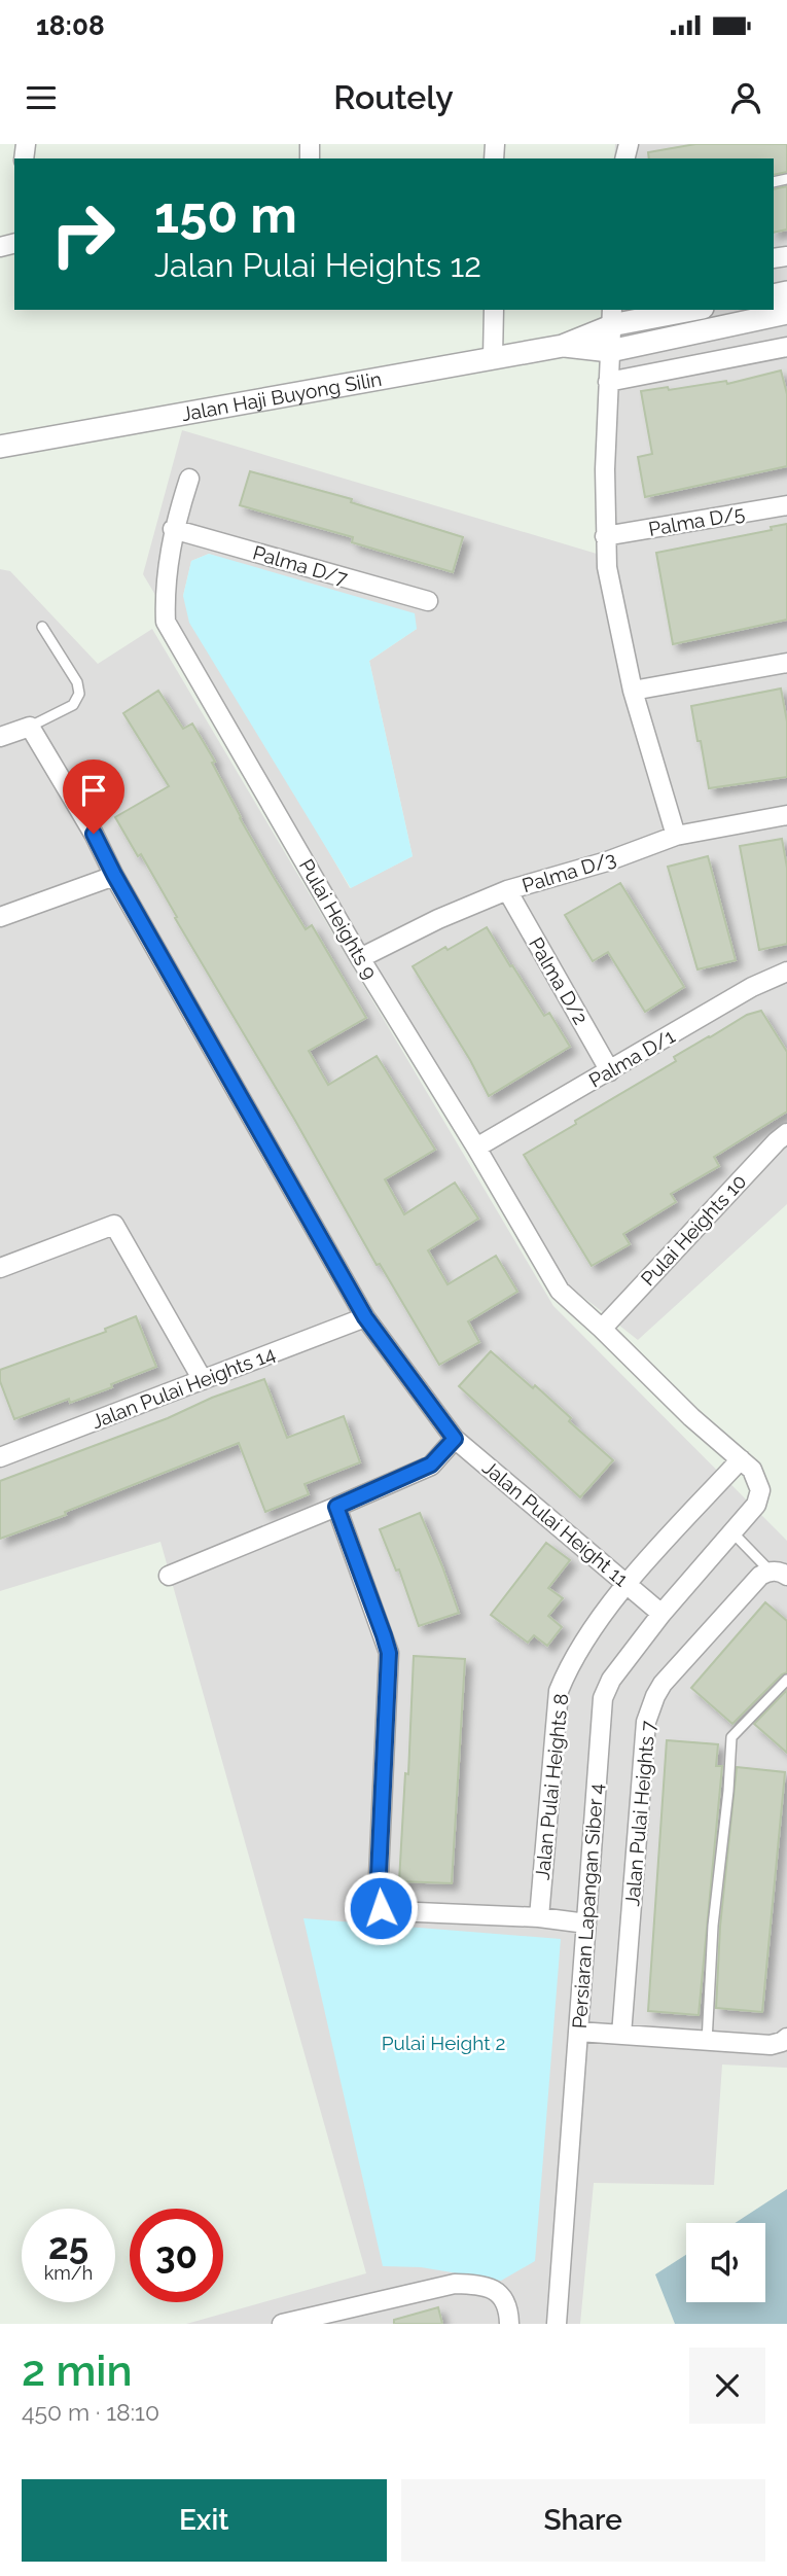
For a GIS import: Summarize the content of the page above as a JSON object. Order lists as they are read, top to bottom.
{
  "streets": {
    "street": [
      "Jalan Haji Buyong Silin",
      "Palma D/5",
      "Palma D/7",
      "Palma D/3",
      "Pulai Heights 9",
      "Palma D/2",
      "Palma D/1",
      "Pulai Heights 10",
      "Jalan Pulai Heights 14",
      "Jalan Pulai Height 11",
      "Jalan Pulai Heights 8",
      "Jalan Pulai Heights 7",
      "Persiaran Lapangan Siber 4"
    ]
  },
  "crossings": [
    ["Palma D/7", "Pulai Heights 9"],
    ["Palma D/3", "Pulai Heights 9"],
    ["Palma D/3", "Palma D/2"],
    ["Pulai Heights 9", "Palma D/1"],
    ["Pulai Heights 9", "Pulai Heights 10"],
    ["Pulai Heights 9", "Jalan Pulai Heights 8"],
    ["Pulai Heights 9", "Persiaran Lapangan Siber 4"],
    ["Palma D/2", "Palma D/1"],
    ["Jalan Pulai Heights 14", "Jalan Pulai Height 11"],
    ["Jalan Pulai Height 11", "Jalan Pulai Heights 8"],
    ["Jalan Pulai Height 11", "Persiaran Lapangan Siber 4"],
    ["Jalan Pulai Heights 8", "Persiaran Lapangan Siber 4"]
  ],
  "parks": ["Pulai Height 2"],
  "page": {
    "status": "18:08",
    "header": "Routely",
    "turn": ["150 m", "Jalan Pulai Heights 12"],
    "speed": "25 km/h",
    "limit": "30",
    "heading": ["2 min", "450 m · 18:10"],
    "buttons": ["Exit", "Share"]
  }
}
